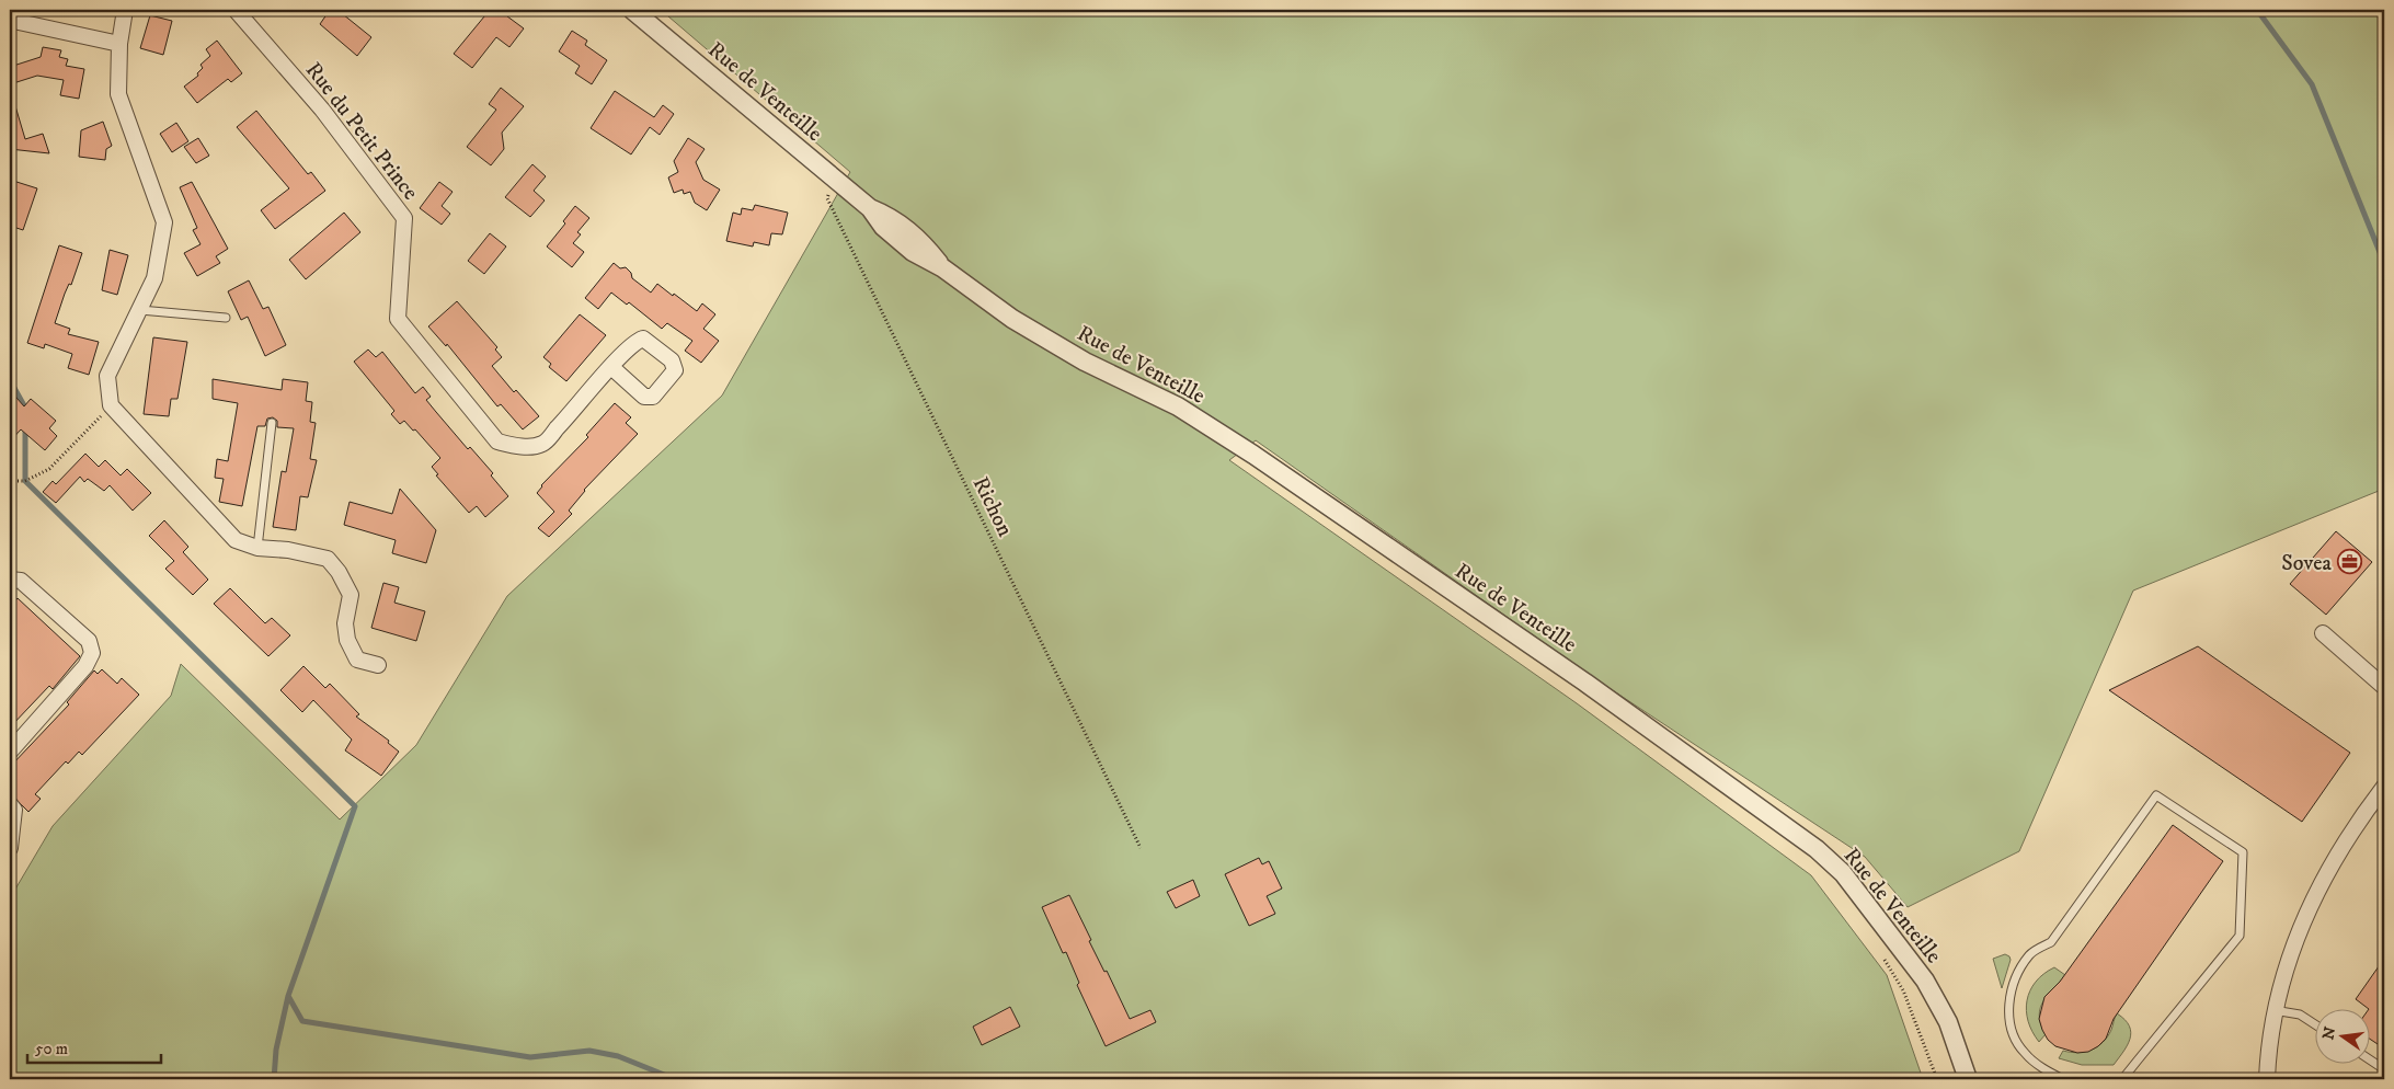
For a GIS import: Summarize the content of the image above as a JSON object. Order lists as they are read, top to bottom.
{
  "streets": {
    "street": ["Rue de Venteille", "Rue du Petit Prince"],
    "path": ["Richon"]
  },
  "crossings": [
    ["Rue de Venteille", "Richon"]
  ],
  "places": {
    "office": ["Sovea"]
  },
  "scale_bar": "50 m",
  "north": "left"
}
